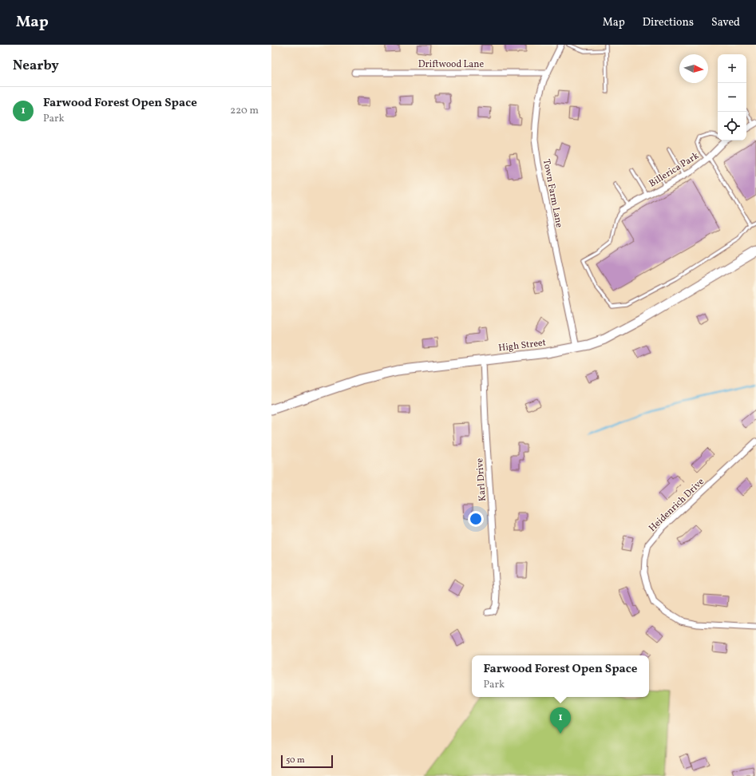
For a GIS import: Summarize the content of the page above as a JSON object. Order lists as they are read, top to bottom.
{
  "streets": {
    "main road": ["High Street"],
    "street": [
      "Driftwood Lane",
      "Billerica Park",
      "Town Farm Lane",
      "Karl Drive",
      "Heidenrich Drive"
    ]
  },
  "crossings": [
    ["Driftwood Lane", "Town Farm Lane"],
    ["Town Farm Lane", "High Street"],
    ["High Street", "Karl Drive"]
  ],
  "scale_bar": "50 m",
  "north": "right",
  "page": {
    "header": "Map",
    "nav": ["Map", "Directions", "Saved"],
    "heading": "Nearby",
    "map_buttons": ["+", "−"],
    "list": [
      {
        "mark": "1",
        "name": "Farwood Forest Open Space",
        "note": "Park",
        "value": "220 m"
      }
    ],
    "popup": ["Farwood Forest Open Space", "Park"],
    "pins": "1",
    "scale": "50 m"
  }
}
